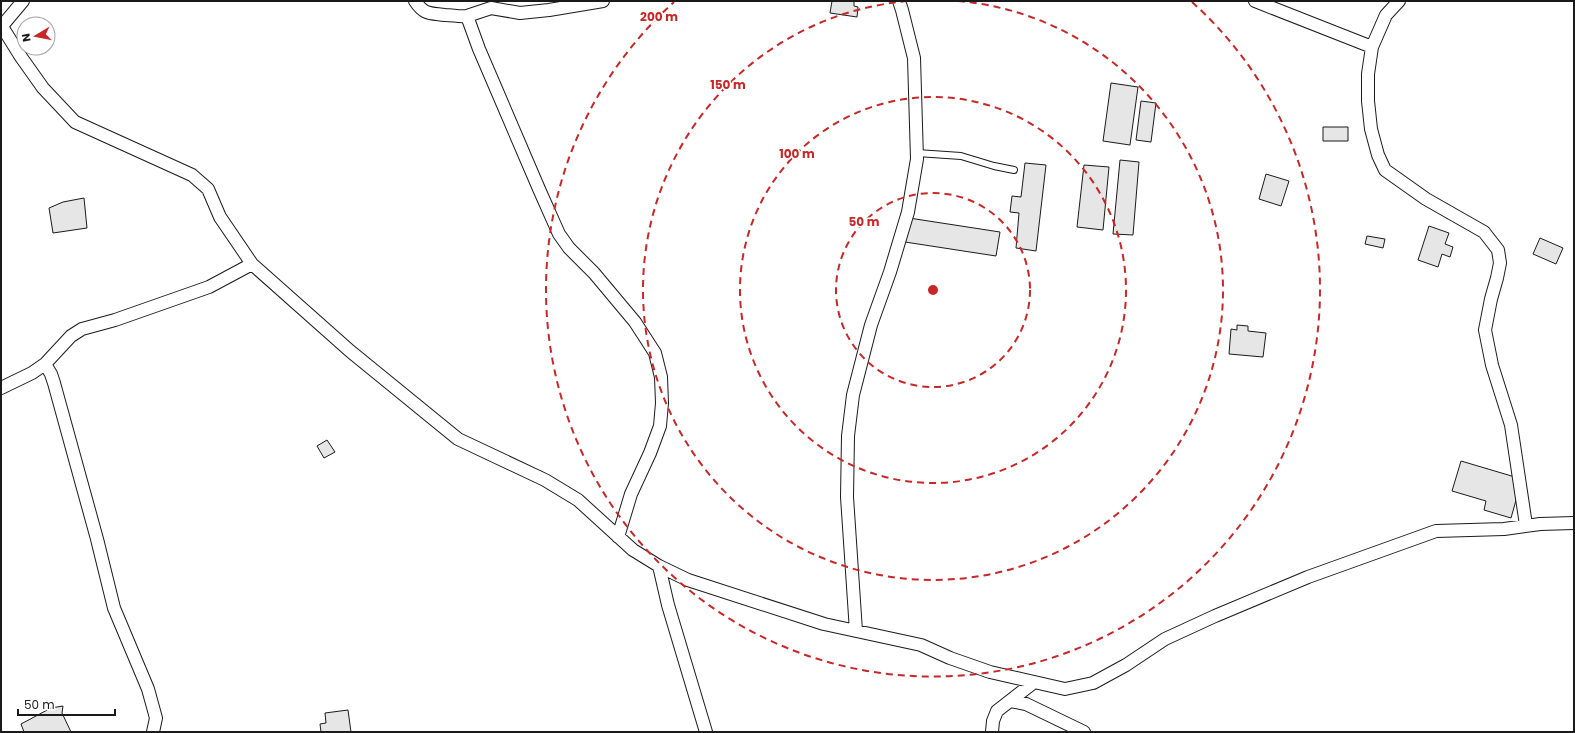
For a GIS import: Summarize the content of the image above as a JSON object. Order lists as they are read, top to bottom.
{
  "scale_bar": "50 m",
  "north": "left",
  "rings": [
    "200 m",
    "150 m",
    "100 m",
    "50 m"
  ]
}
